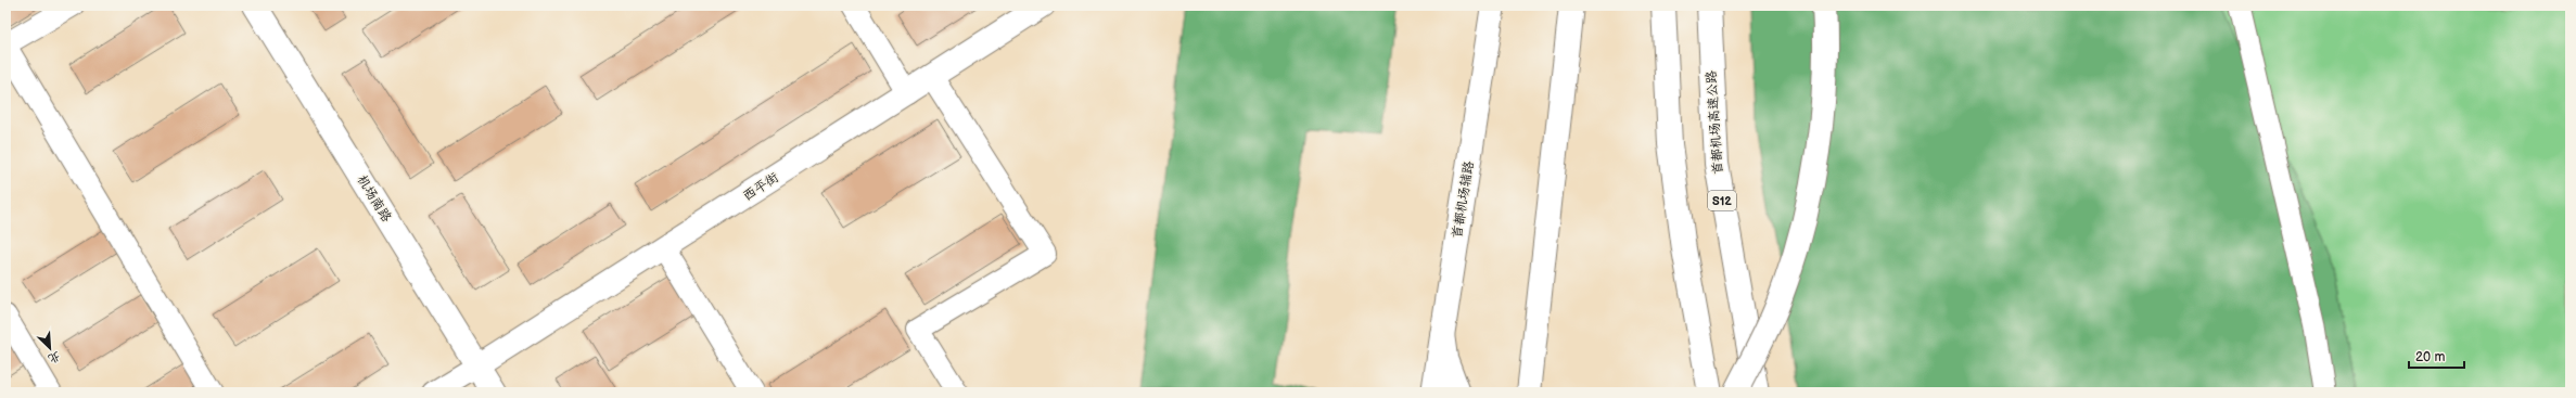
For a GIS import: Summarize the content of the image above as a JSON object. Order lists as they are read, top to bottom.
{
  "streets": {
    "main road": [
      "首都机场高速公路",
      "西平街",
      "机场南路",
      "首都机场辅路",
      "S12"
    ]
  },
  "crossings": [
    ["西平街", "机场南路"]
  ],
  "scale_bar": "20 m",
  "north": "bottom right"
}
